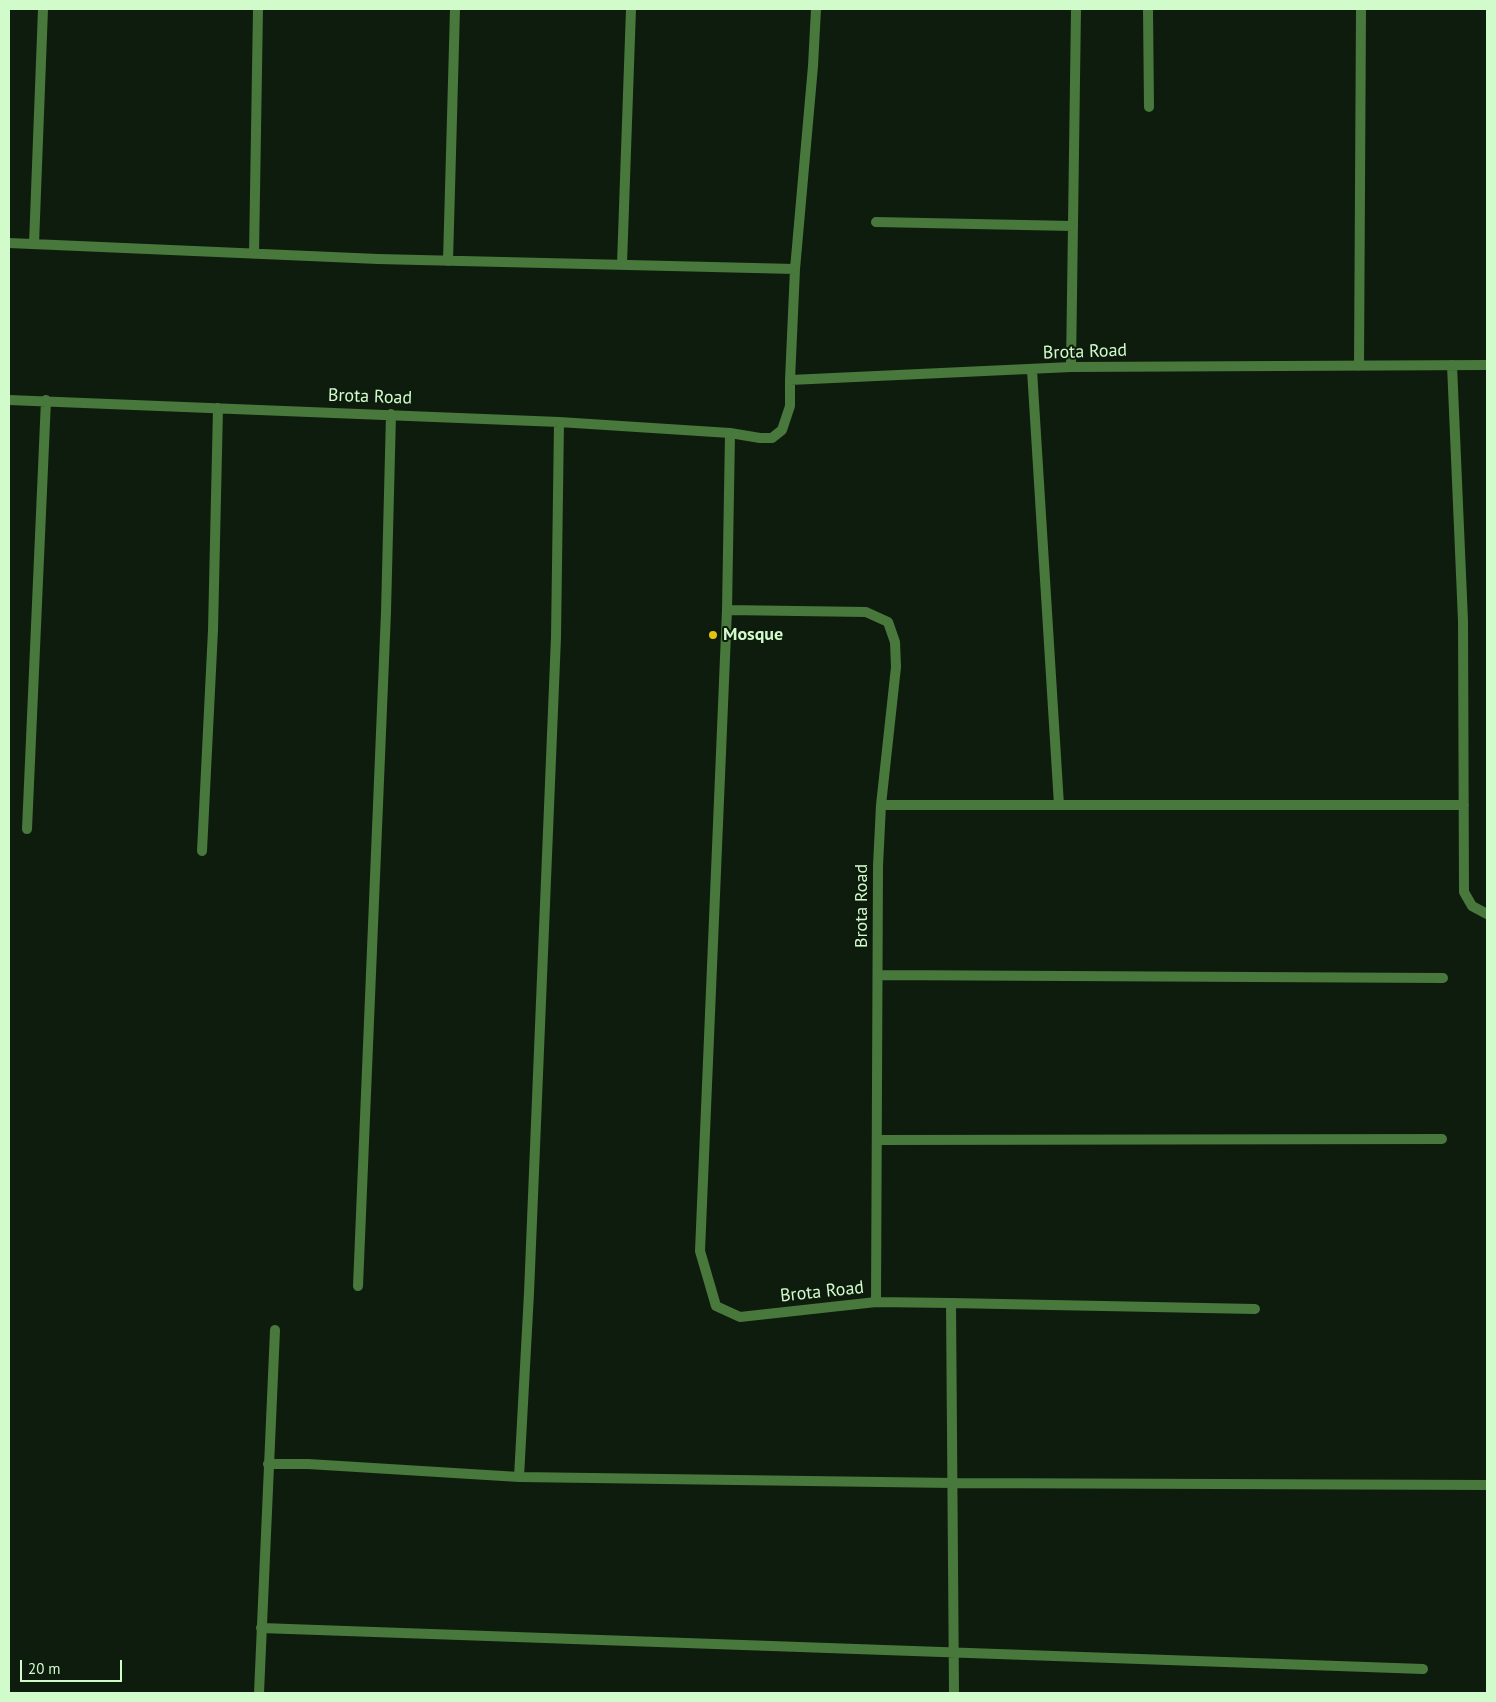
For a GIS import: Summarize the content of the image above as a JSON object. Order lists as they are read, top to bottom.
{
  "streets": {
    "street": ["Brota Road"]
  },
  "places": ["Mosque"],
  "scale_bar": "20 m"
}
